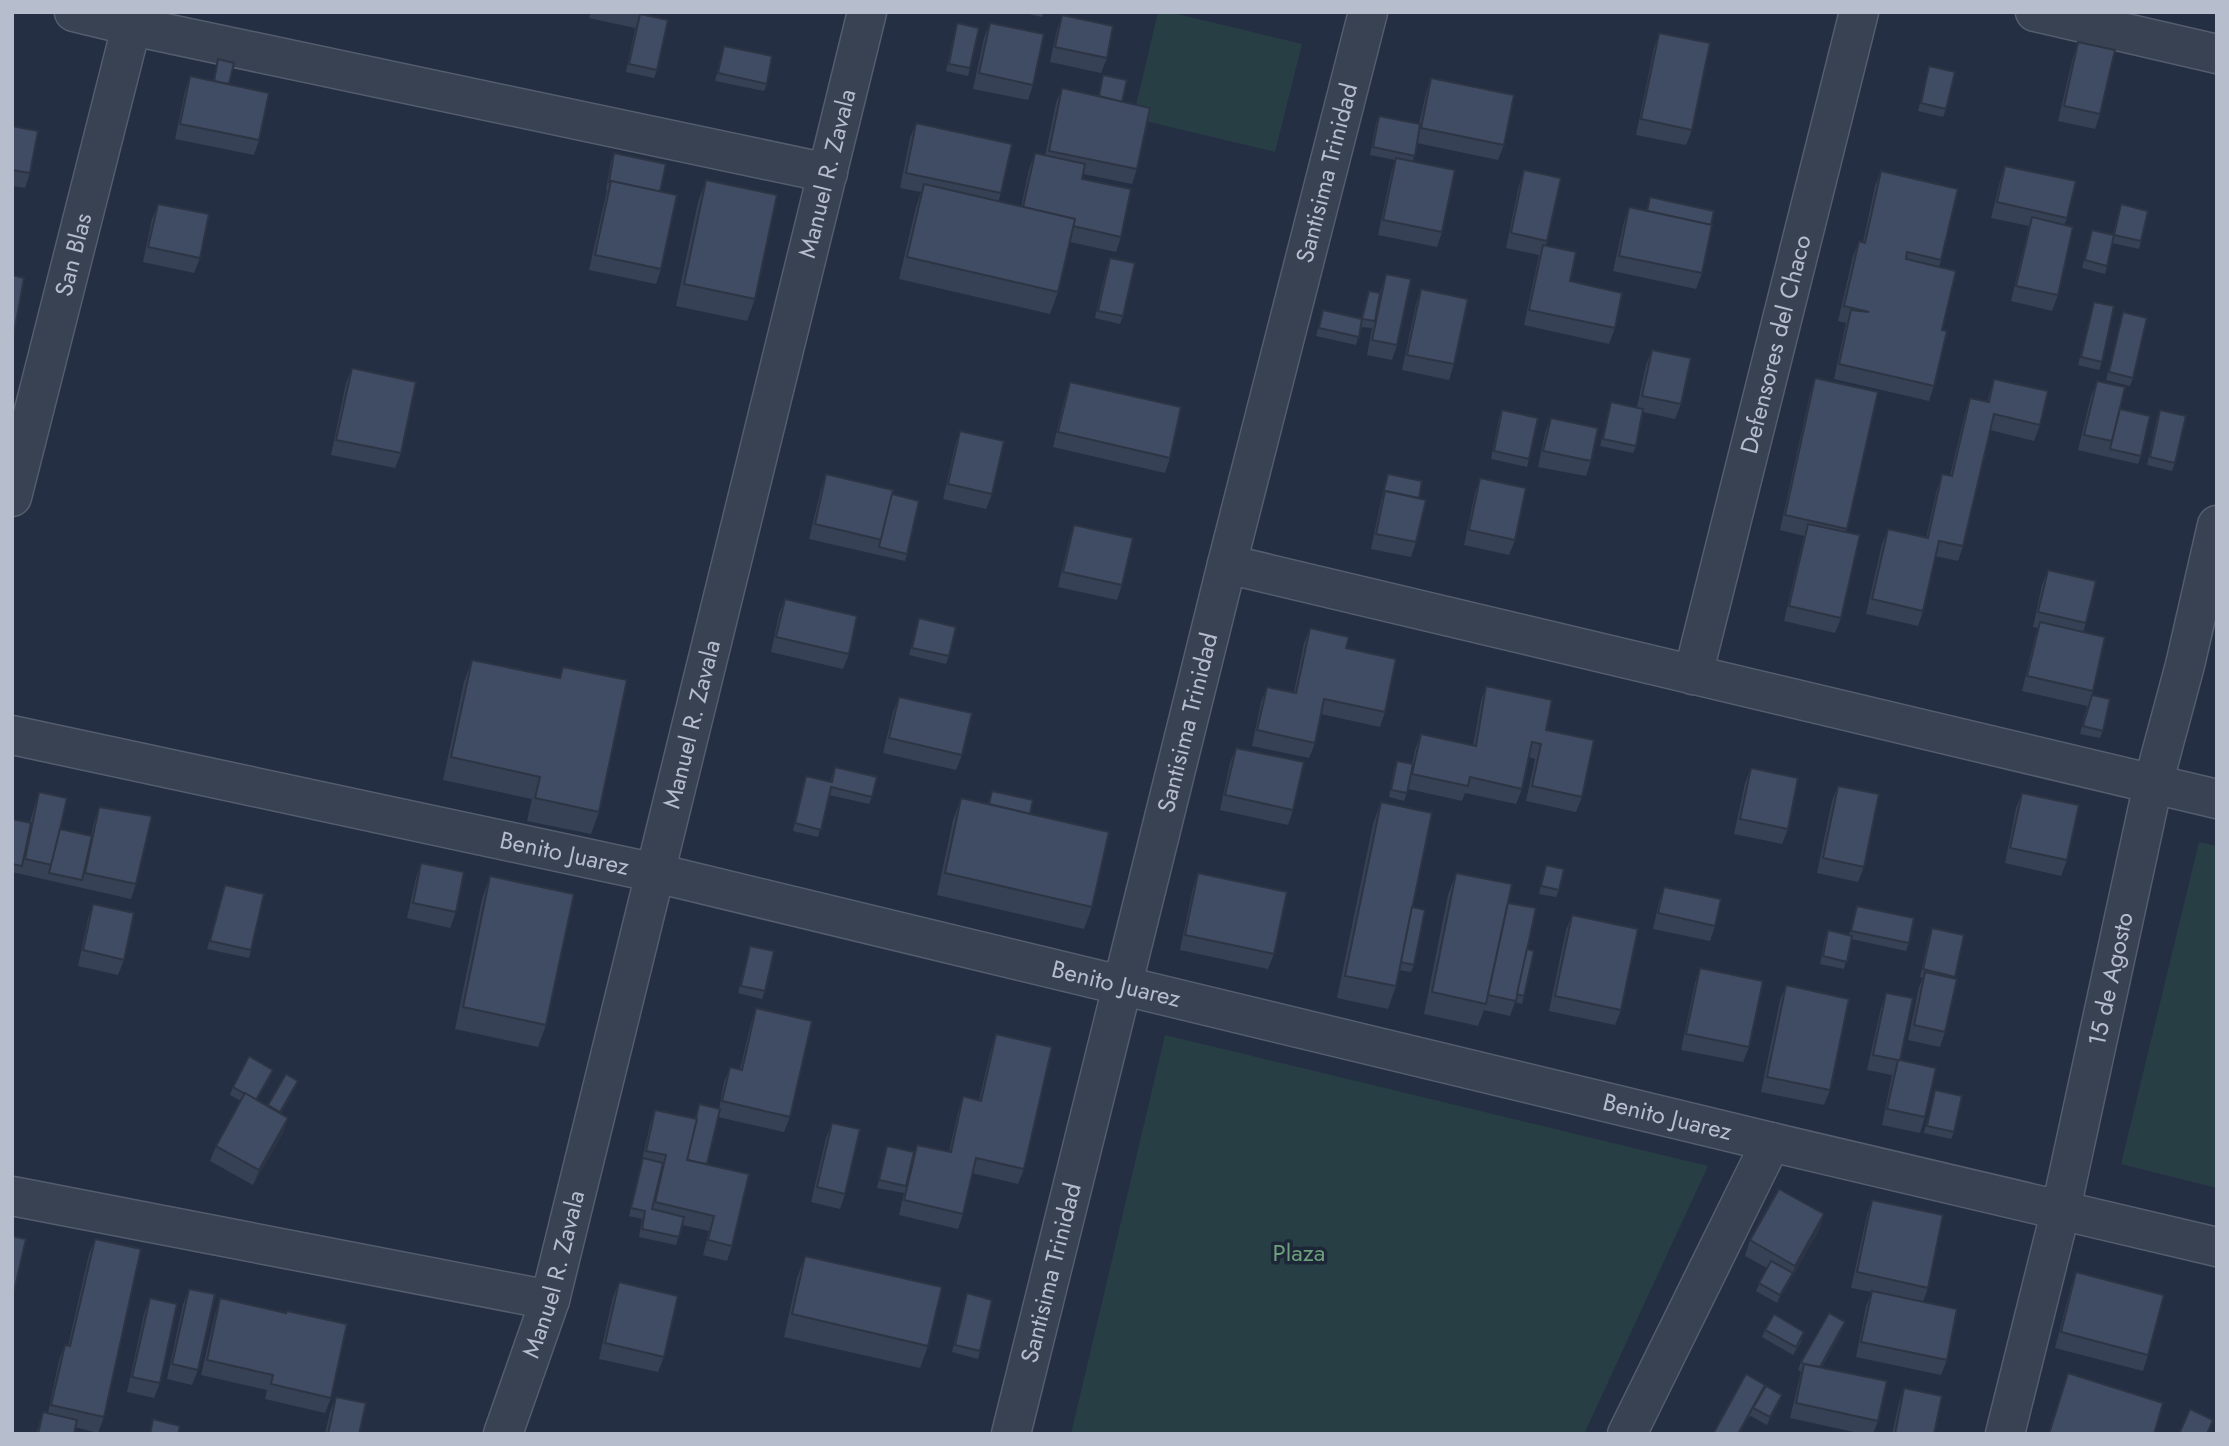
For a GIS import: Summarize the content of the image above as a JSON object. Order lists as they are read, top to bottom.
{
  "streets": {
    "street": [
      "Santisima Trinidad",
      "Manuel R. Zavala",
      "San Blas",
      "Defensores del Chaco",
      "Benito Juarez",
      "15 de Agosto"
    ]
  },
  "crossings": [
    ["Santisima Trinidad", "Benito Juarez"],
    ["Manuel R. Zavala", "Benito Juarez"],
    ["Benito Juarez", "15 de Agosto"]
  ],
  "parks": ["Plaza"]
}
